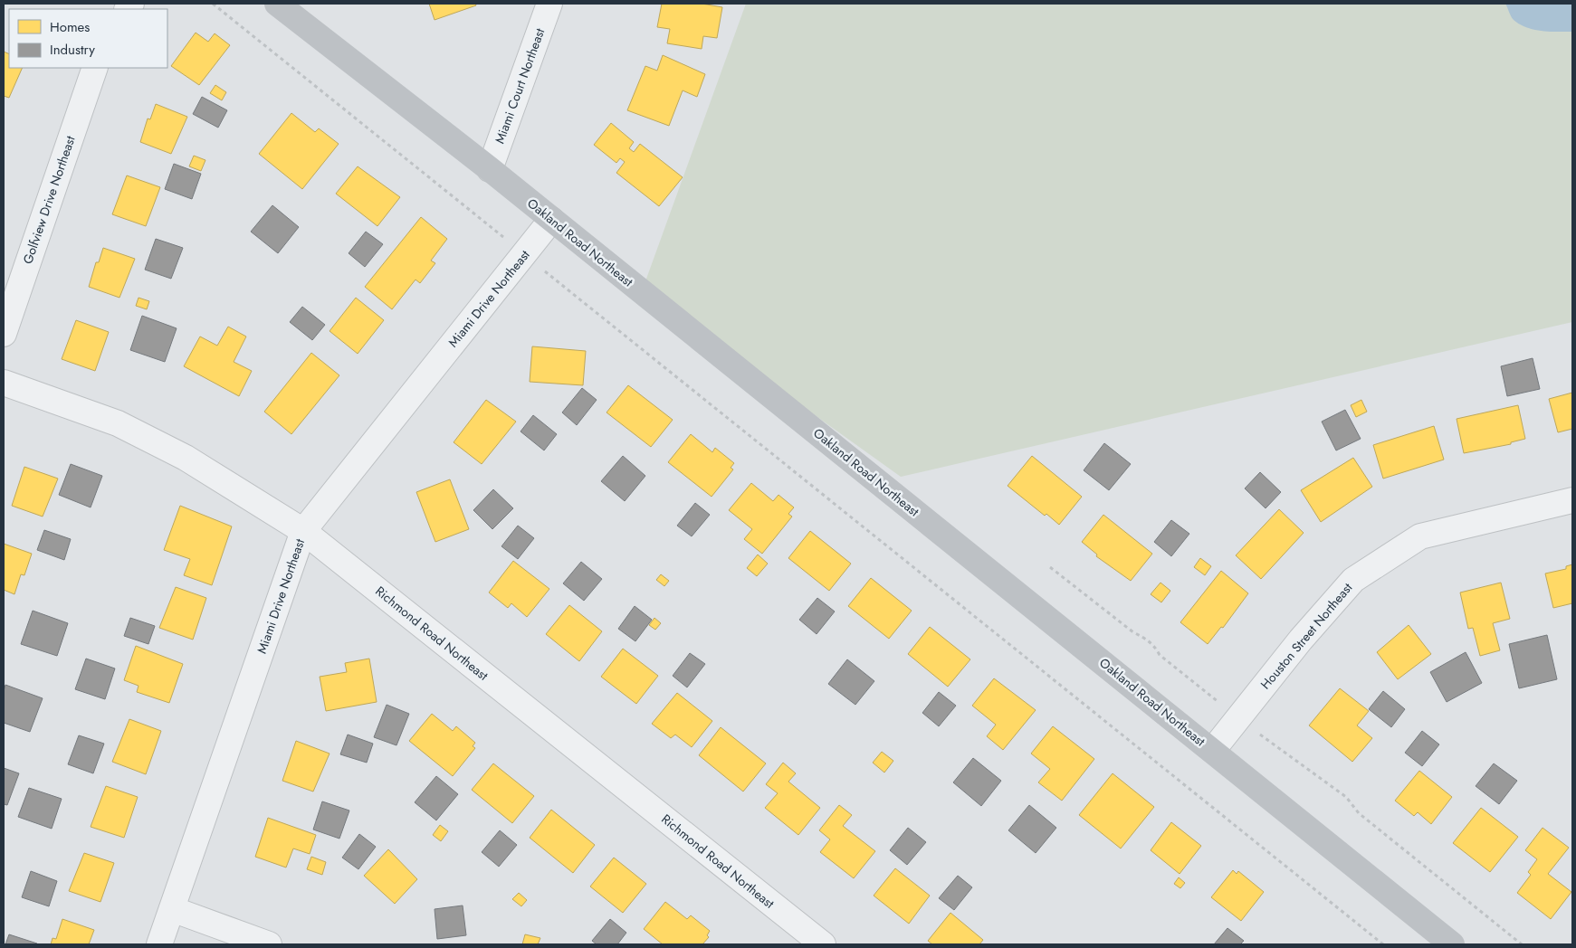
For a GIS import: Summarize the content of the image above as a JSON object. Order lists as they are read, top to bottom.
{
  "streets": {
    "main road": ["Oakland Road Northeast"],
    "street": [
      "Miami Court Northeast",
      "Golfview Drive Northeast",
      "Miami Drive Northeast",
      "Richmond Road Northeast",
      "Houston Street Northeast"
    ]
  },
  "crossings": [
    ["Miami Court Northeast", "Oakland Road Northeast"],
    ["Oakland Road Northeast", "Miami Drive Northeast"],
    ["Oakland Road Northeast", "Houston Street Northeast"],
    ["Miami Drive Northeast", "Richmond Road Northeast"]
  ],
  "legend": ["Homes", "Industry"]
}
